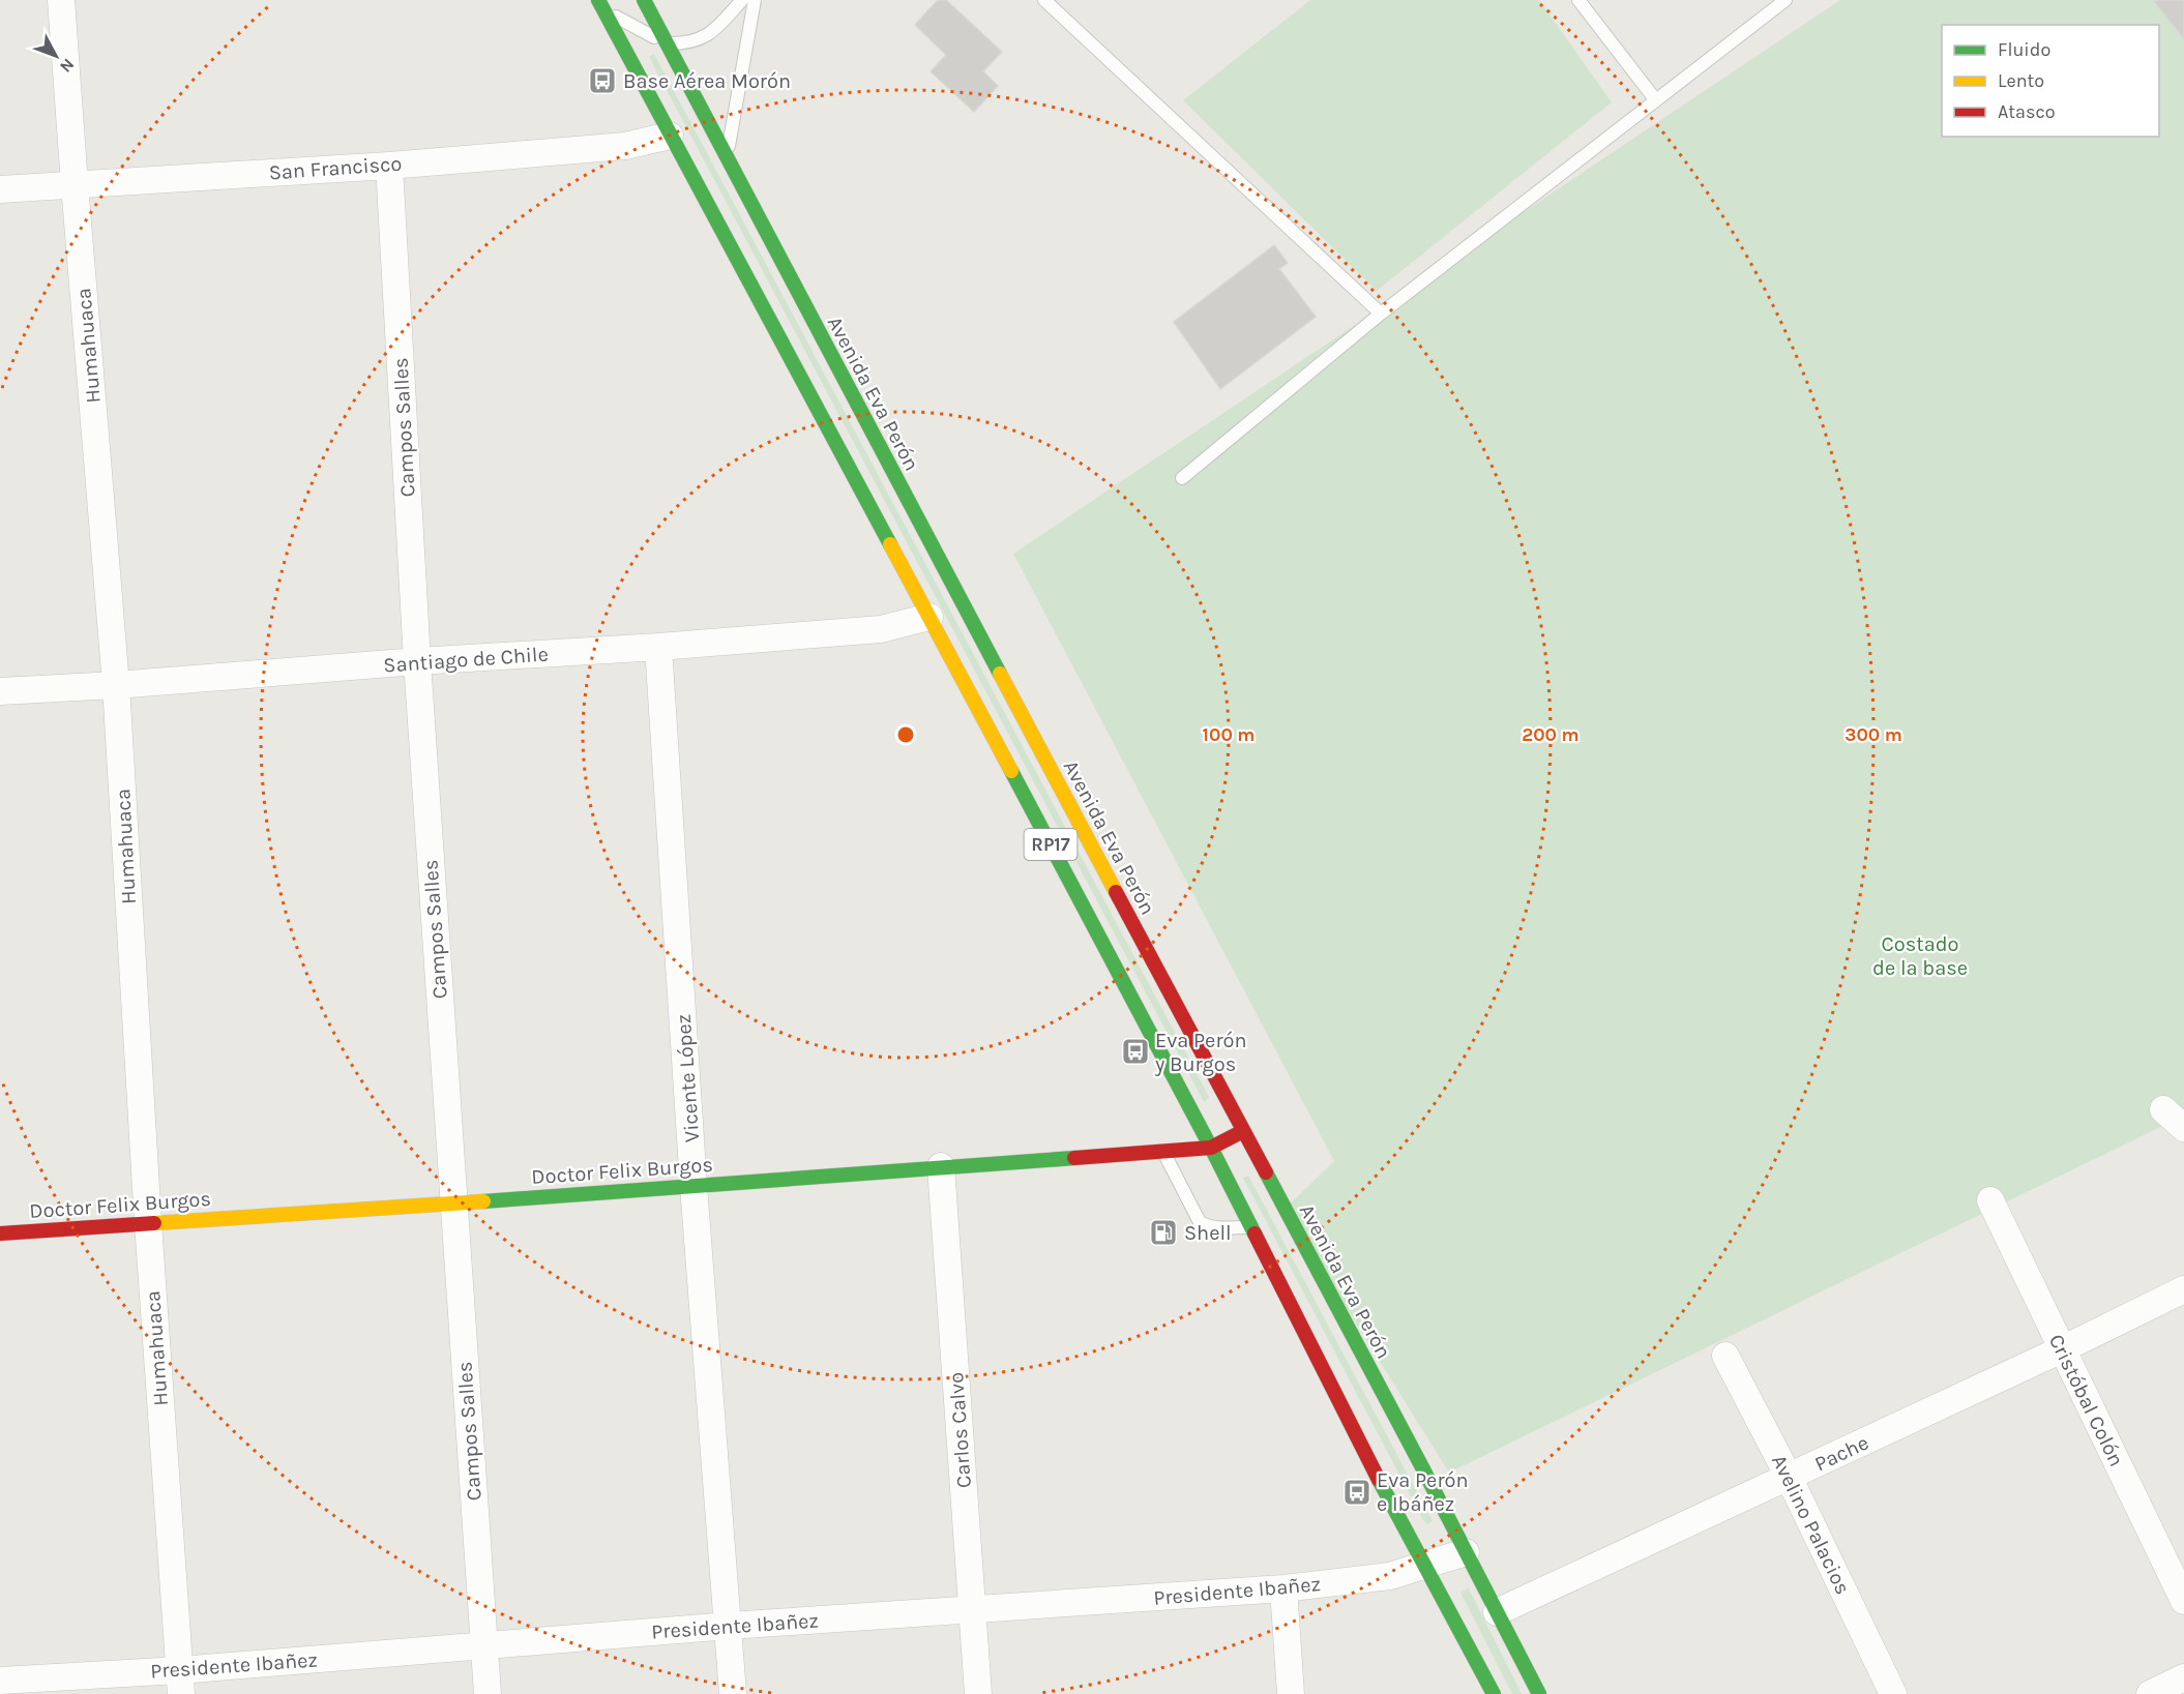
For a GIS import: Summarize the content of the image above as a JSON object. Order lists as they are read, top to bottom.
{
  "streets": {
    "main road": ["Avenida Eva Perón", "RP17", "Doctor Felix Burgos"],
    "street": [
      "San Francisco",
      "Humahuaca",
      "Campos Salles",
      "Santiago de Chile",
      "Vicente López",
      "Cristóbal Colón",
      "Carlos Calvo",
      "Pache",
      "Avelino Palacios",
      "Presidente Ibañez"
    ]
  },
  "crossings": [
    ["San Francisco", "Humahuaca"],
    ["San Francisco", "Campos Salles"],
    ["San Francisco", "RP17"],
    ["Humahuaca", "Santiago de Chile"],
    ["Humahuaca", "Doctor Felix Burgos"],
    ["Humahuaca", "Presidente Ibañez"],
    ["Avenida Eva Perón", "Doctor Felix Burgos"],
    ["Avenida Eva Perón", "Pache"],
    ["Avenida Eva Perón", "Presidente Ibañez"],
    ["Campos Salles", "Santiago de Chile"],
    ["Campos Salles", "Doctor Felix Burgos"],
    ["Campos Salles", "Presidente Ibañez"],
    ["Santiago de Chile", "RP17"],
    ["Santiago de Chile", "Vicente López"],
    ["RP17", "Doctor Felix Burgos"],
    ["RP17", "Presidente Ibañez"],
    ["Vicente López", "Doctor Felix Burgos"],
    ["Vicente López", "Presidente Ibañez"],
    ["Doctor Felix Burgos", "Carlos Calvo"],
    ["Cristóbal Colón", "Pache"],
    ["Carlos Calvo", "Presidente Ibañez"],
    ["Pache", "Avelino Palacios"]
  ],
  "parks": ["Costado de la base"],
  "places": {
    "bus stop": ["Base Aérea Morón", "Eva Perón y Burgos", "Eva Perón e Ibáñez"],
    "fuel station": ["Shell"]
  },
  "legend": ["Fluido", "Lento", "Atasco"],
  "north": "bottom right",
  "rings": ["100 m", "200 m", "300 m"]
}
